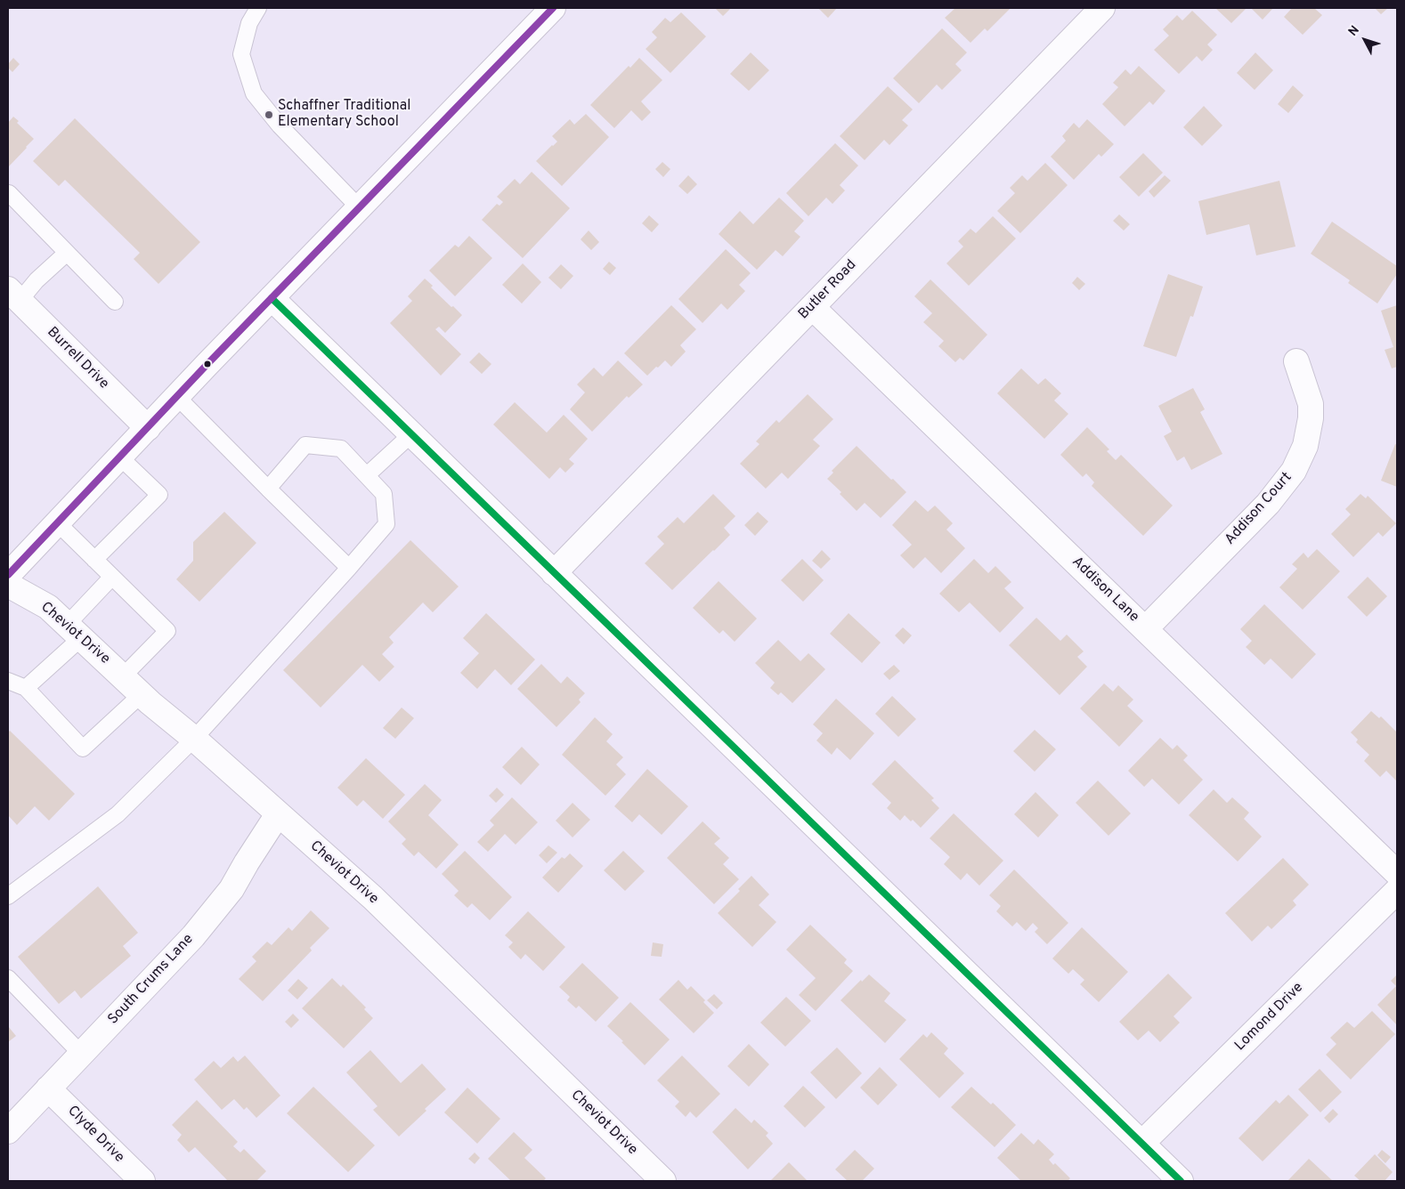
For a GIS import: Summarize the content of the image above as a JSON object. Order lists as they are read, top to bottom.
{
  "streets": {
    "street": [
      "Butler Road",
      "Burrell Drive",
      "Addison Court",
      "Addison Lane",
      "Cheviot Drive",
      "South Crums Lane",
      "Lomond Drive",
      "Clyde Drive"
    ]
  },
  "crossings": [
    ["Butler Road", "Addison Lane"],
    ["Addison Court", "Addison Lane"],
    ["Cheviot Drive", "South Crums Lane"],
    ["South Crums Lane", "Clyde Drive"]
  ],
  "places": ["Schaffner Traditional Elementary School"],
  "north": "top left"
}
